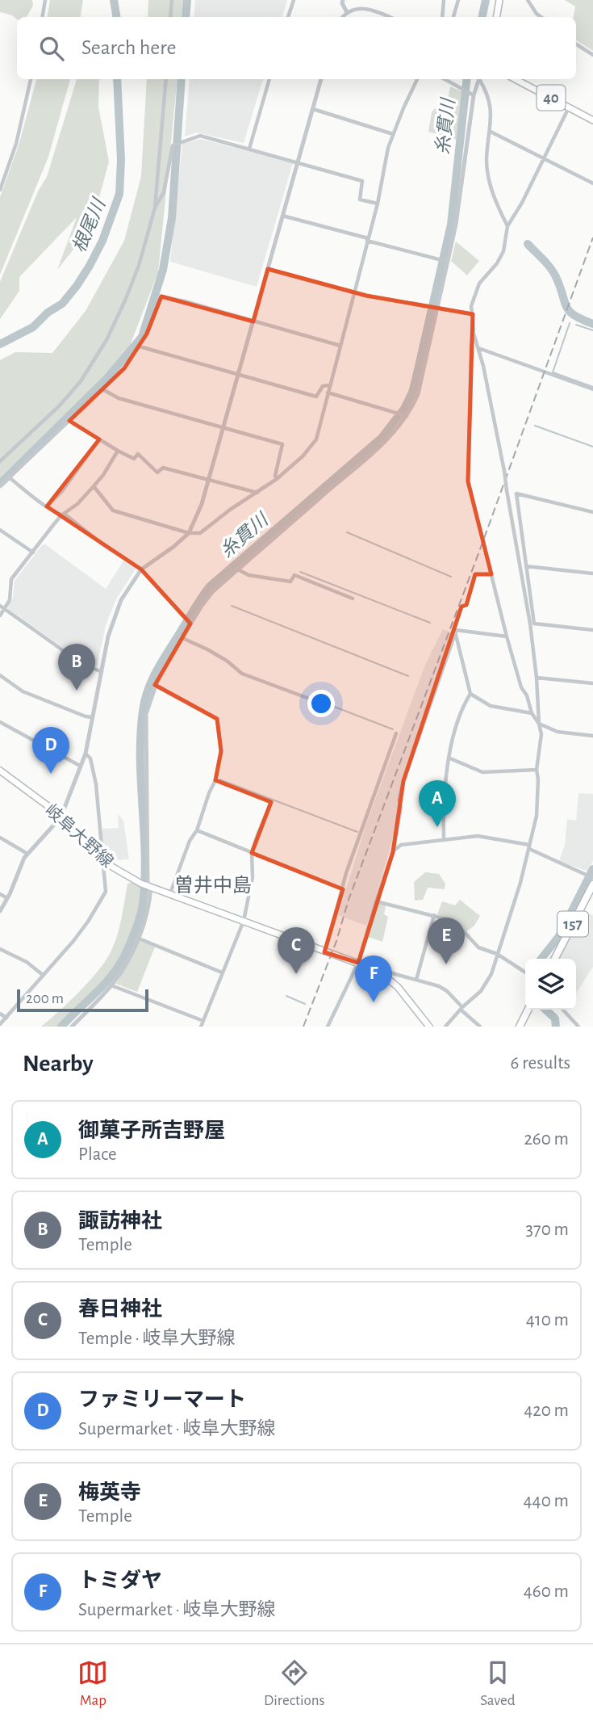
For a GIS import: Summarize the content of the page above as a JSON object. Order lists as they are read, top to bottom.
{
  "streets": {
    "highway": ["157"],
    "main road": ["40", "岐阜大野線"]
  },
  "districts": ["曽井中島"],
  "water": ["糸貫川", "根尾川"],
  "scale_bar": "200 m",
  "page": {
    "search": "Search here",
    "pins": [
      "B",
      "D",
      "A",
      "E",
      "C",
      "F"
    ],
    "scale": "200 m",
    "heading": ["Nearby", "6 results"],
    "list": [
      {
        "mark": "A",
        "name": "御菓子所吉野屋",
        "note": "Place",
        "value": "260 m"
      },
      {
        "mark": "B",
        "name": "諏訪神社",
        "note": "Temple",
        "value": "370 m"
      },
      {
        "mark": "C",
        "name": "春日神社",
        "note": "Temple · 岐阜大野線",
        "value": "410 m"
      },
      {
        "mark": "D",
        "name": "ファミリーマート",
        "note": "Supermarket · 岐阜大野線",
        "value": "420 m"
      },
      {
        "mark": "E",
        "name": "梅英寺",
        "note": "Temple",
        "value": "440 m"
      },
      {
        "mark": "F",
        "name": "トミダヤ",
        "note": "Supermarket · 岐阜大野線",
        "value": "460 m"
      }
    ],
    "nav": ["Map", "Directions", "Saved"]
  }
}
